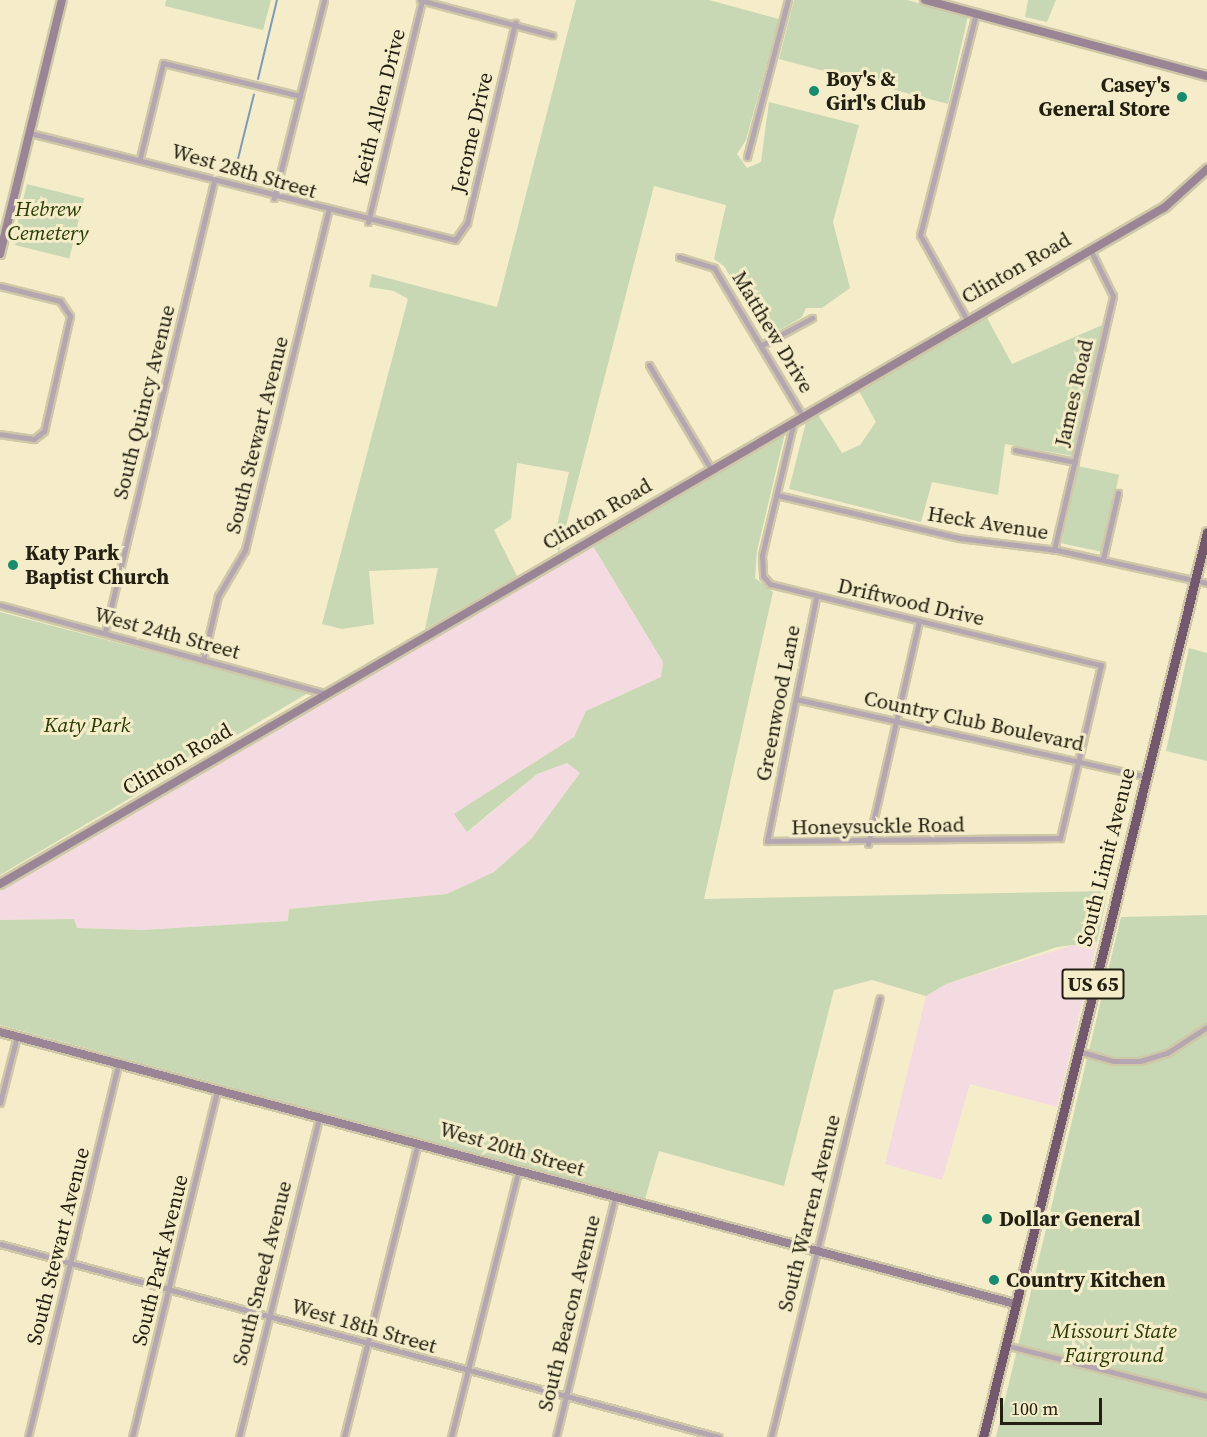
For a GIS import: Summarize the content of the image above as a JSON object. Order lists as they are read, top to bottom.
{
  "streets": {
    "highway": ["South Limit Avenue", "US 65"],
    "street": [
      "Keith Allen Drive",
      "Jerome Drive",
      "West 28th Street",
      "Clinton Road",
      "Matthew Drive",
      "James Road",
      "South Quincy Avenue",
      "South Stewart Avenue",
      "Heck Avenue",
      "Driftwood Drive",
      "West 24th Street",
      "Greenwood Lane",
      "Country Club Boulevard",
      "Honeysuckle Road",
      "West 20th Street",
      "South Warren Avenue",
      "South Park Avenue",
      "South Sneed Avenue",
      "South Beacon Avenue",
      "West 18th Street"
    ]
  },
  "crossings": [
    ["Keith Allen Drive", "West 28th Street"],
    ["Jerome Drive", "West 28th Street"],
    ["West 28th Street", "South Quincy Avenue"],
    ["West 28th Street", "South Stewart Avenue"],
    ["Clinton Road", "Matthew Drive"],
    ["Clinton Road", "James Road"],
    ["Clinton Road", "West 24th Street"],
    ["James Road", "Heck Avenue"],
    ["South Quincy Avenue", "West 24th Street"],
    ["South Stewart Avenue", "West 24th Street"],
    ["South Stewart Avenue", "West 20th Street"],
    ["South Stewart Avenue", "West 18th Street"],
    ["Heck Avenue", "Driftwood Drive"],
    ["Heck Avenue", "South Limit Avenue"],
    ["Driftwood Drive", "Greenwood Lane"],
    ["Driftwood Drive", "Country Club Boulevard"],
    ["Driftwood Drive", "Honeysuckle Road"],
    ["Greenwood Lane", "Country Club Boulevard"],
    ["Greenwood Lane", "Honeysuckle Road"],
    ["Country Club Boulevard", "Honeysuckle Road"],
    ["Country Club Boulevard", "South Limit Avenue"],
    ["South Limit Avenue", "West 20th Street"],
    ["West 20th Street", "South Warren Avenue"],
    ["West 20th Street", "South Park Avenue"],
    ["West 20th Street", "South Sneed Avenue"],
    ["West 20th Street", "South Beacon Avenue"],
    ["South Park Avenue", "West 18th Street"],
    ["South Sneed Avenue", "West 18th Street"],
    ["South Beacon Avenue", "West 18th Street"]
  ],
  "parks": ["Hebrew Cemetery", "Katy Park", "Missouri State Fairground"],
  "places": [
    "Boy's & Girl's Club",
    "Casey's General Store",
    "Katy Park Baptist Church",
    "Dollar General",
    "Country Kitchen"
  ],
  "scale_bar": "100 m"
}
